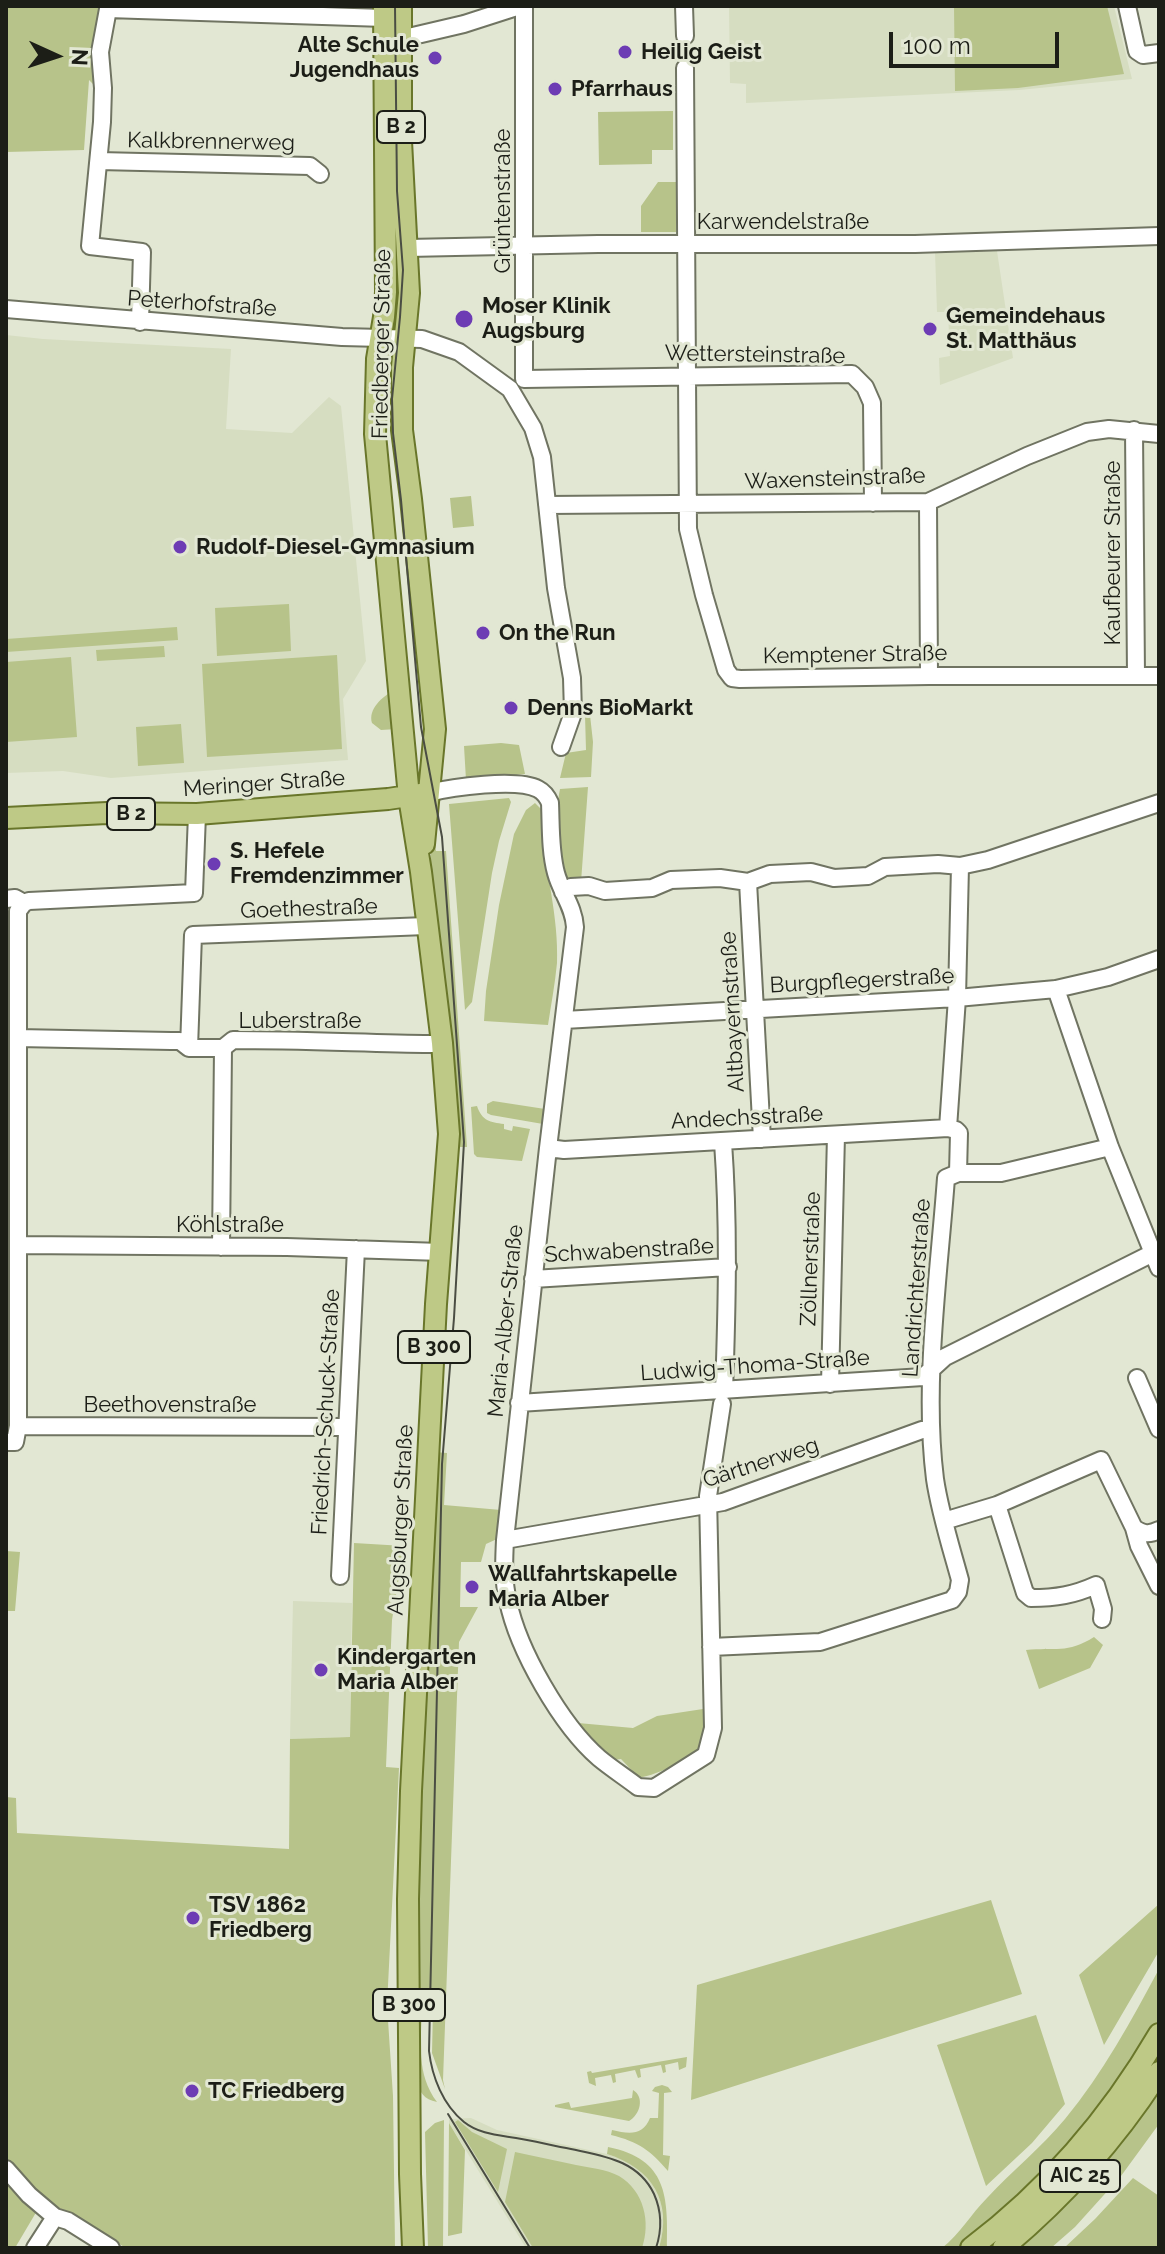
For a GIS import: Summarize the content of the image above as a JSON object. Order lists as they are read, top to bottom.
{
  "streets": {
    "main road": [
      "B 2",
      "Friedberger Straße",
      "Meringer Straße",
      "B 300",
      "Augsburger Straße",
      "AIC 25"
    ],
    "street": [
      "Kalkbrennerweg",
      "Grüntenstraße",
      "Karwendelstraße",
      "Peterhofstraße",
      "Wettersteinstraße",
      "Waxensteinstraße",
      "Kaufbeurer Straße",
      "Kemptener Straße",
      "Goethestraße",
      "Burgpflegerstraße",
      "Altbayernstraße",
      "Luberstraße",
      "Andechsstraße",
      "Köhlstraße",
      "Schwabenstraße",
      "Zöllnerstraße",
      "Landrichterstraße",
      "Maria-Alber-Straße",
      "Ludwig-Thoma-Straße",
      "Beethovenstraße",
      "Friedrich-Schuck-Straße",
      "Gärtnerweg"
    ]
  },
  "crossings": [
    ["Grüntenstraße", "Karwendelstraße"],
    ["Grüntenstraße", "Wettersteinstraße"],
    ["Karwendelstraße", "Friedberger Straße"],
    ["Peterhofstraße", "Friedberger Straße"],
    ["Friedberger Straße", "Meringer Straße"],
    ["Friedberger Straße", "Maria-Alber-Straße"],
    ["Friedberger Straße", "Augsburger Straße"],
    ["Wettersteinstraße", "Waxensteinstraße"],
    ["Waxensteinstraße", "Kaufbeurer Straße"],
    ["Waxensteinstraße", "Kemptener Straße"],
    ["Kaufbeurer Straße", "Kemptener Straße"],
    ["Meringer Straße", "Maria-Alber-Straße"],
    ["Goethestraße", "Luberstraße"],
    ["Goethestraße", "Augsburger Straße"],
    ["Burgpflegerstraße", "Altbayernstraße"],
    ["Burgpflegerstraße", "Landrichterstraße"],
    ["Burgpflegerstraße", "Maria-Alber-Straße"],
    ["Altbayernstraße", "Andechsstraße"],
    ["Luberstraße", "Augsburger Straße"],
    ["Andechsstraße", "Zöllnerstraße"],
    ["Andechsstraße", "Landrichterstraße"],
    ["Andechsstraße", "Maria-Alber-Straße"],
    ["Köhlstraße", "Friedrich-Schuck-Straße"],
    ["Köhlstraße", "Augsburger Straße"],
    ["Schwabenstraße", "Maria-Alber-Straße"],
    ["Zöllnerstraße", "Ludwig-Thoma-Straße"],
    ["Landrichterstraße", "Maria-Alber-Straße"],
    ["Landrichterstraße", "Ludwig-Thoma-Straße"],
    ["Landrichterstraße", "Gärtnerweg"],
    ["Maria-Alber-Straße", "Ludwig-Thoma-Straße"],
    ["Maria-Alber-Straße", "Gärtnerweg"],
    ["Beethovenstraße", "Friedrich-Schuck-Straße"]
  ],
  "places": [
    "Heilig Geist",
    "Alte Schule Jugendhaus",
    "Pfarrhaus",
    "Moser Klinik Augsburg",
    "Gemeindehaus St. Matthäus",
    "Rudolf-Diesel-Gymnasium",
    "On the Run",
    "Denns BioMarkt",
    "S. Hefele Fremdenzimmer",
    "Wallfahrtskapelle Maria Alber",
    "Kindergarten Maria Alber",
    "TSV 1862 Friedberg",
    "TC Friedberg"
  ],
  "scale_bar": "100 m",
  "north": "right"
}
